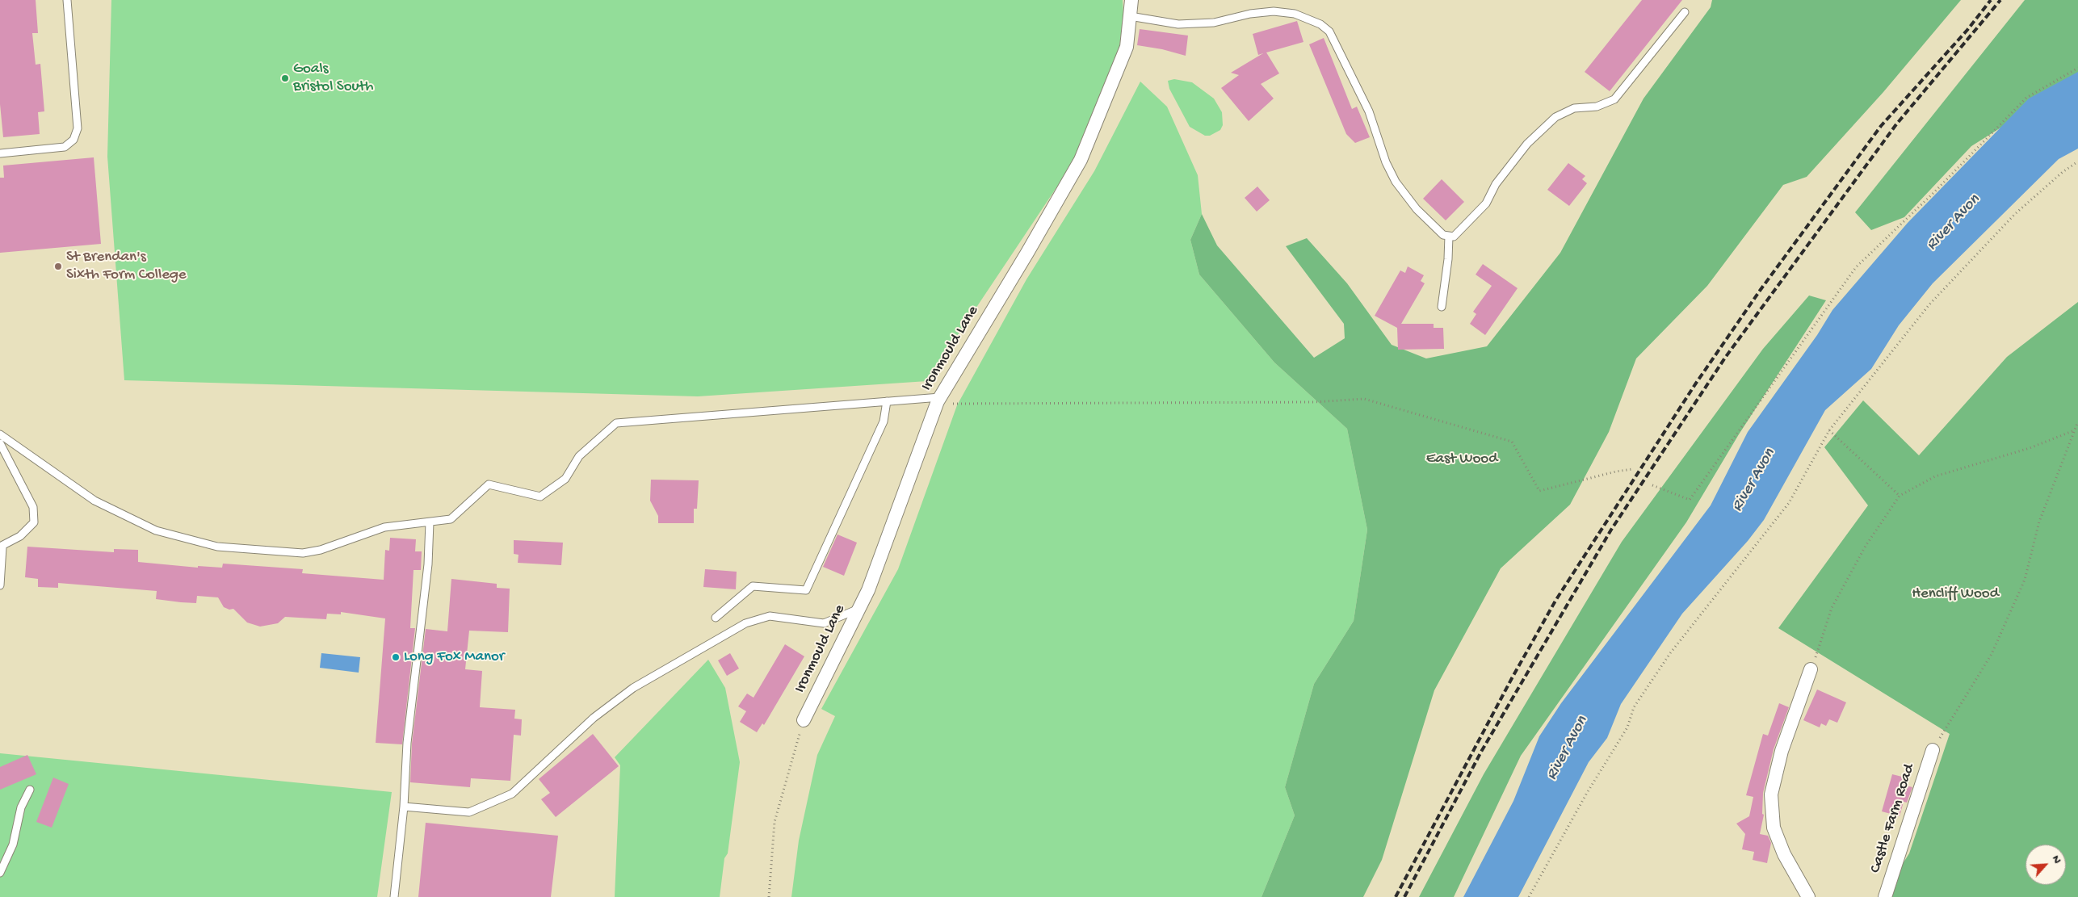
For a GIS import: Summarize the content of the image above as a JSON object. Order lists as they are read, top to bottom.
{
  "streets": {
    "street": ["Ironmould Lane", "Castle Farm Road"]
  },
  "water": ["River Avon"],
  "parks": ["East Wood", "Hencliff Wood"],
  "places": ["Goals Bristol South", "St Brendan's Sixth Form College", "Long Fox Manor"],
  "north": "top right"
}
